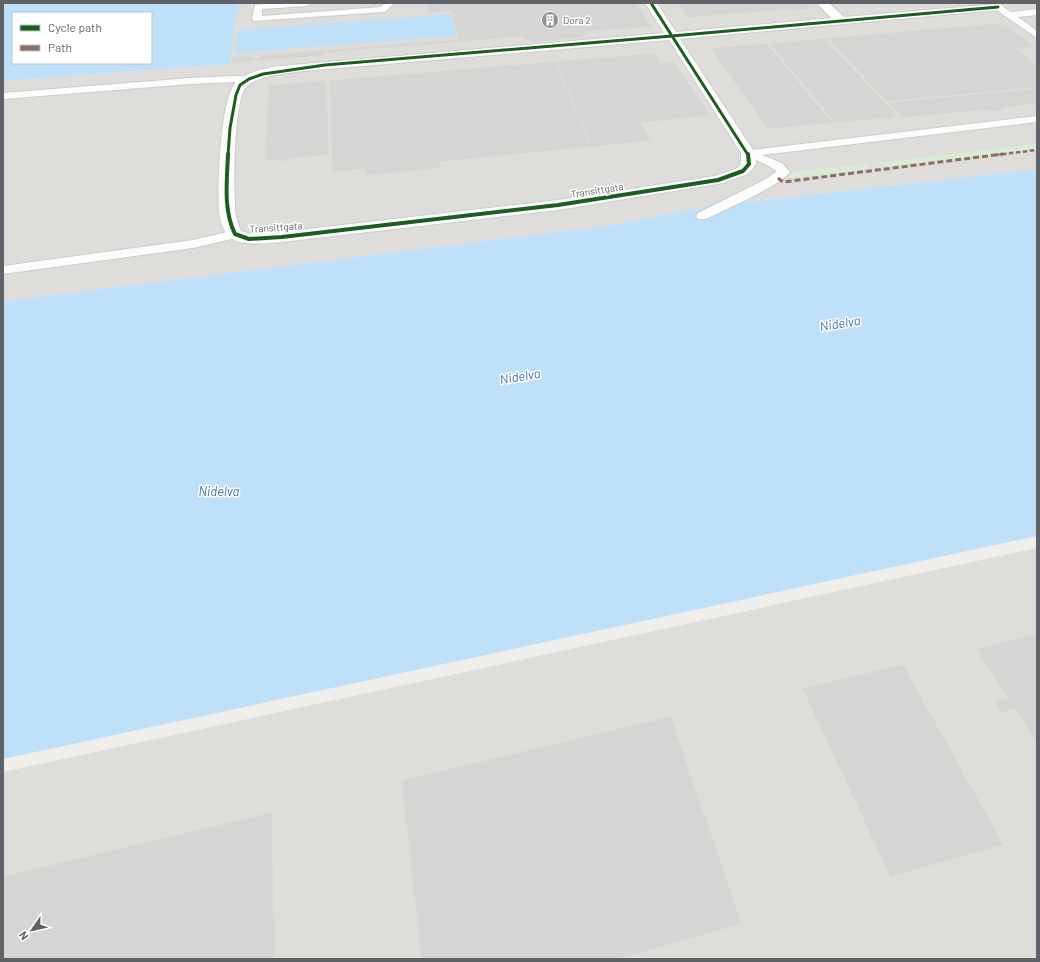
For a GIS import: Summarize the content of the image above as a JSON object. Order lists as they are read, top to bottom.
{
  "streets": {
    "street": ["Transittgata"]
  },
  "water": ["Nidelva"],
  "places": {
    "building": ["Dora 2"]
  },
  "legend": ["Cycle path", "Path"],
  "north": "bottom left"
}
